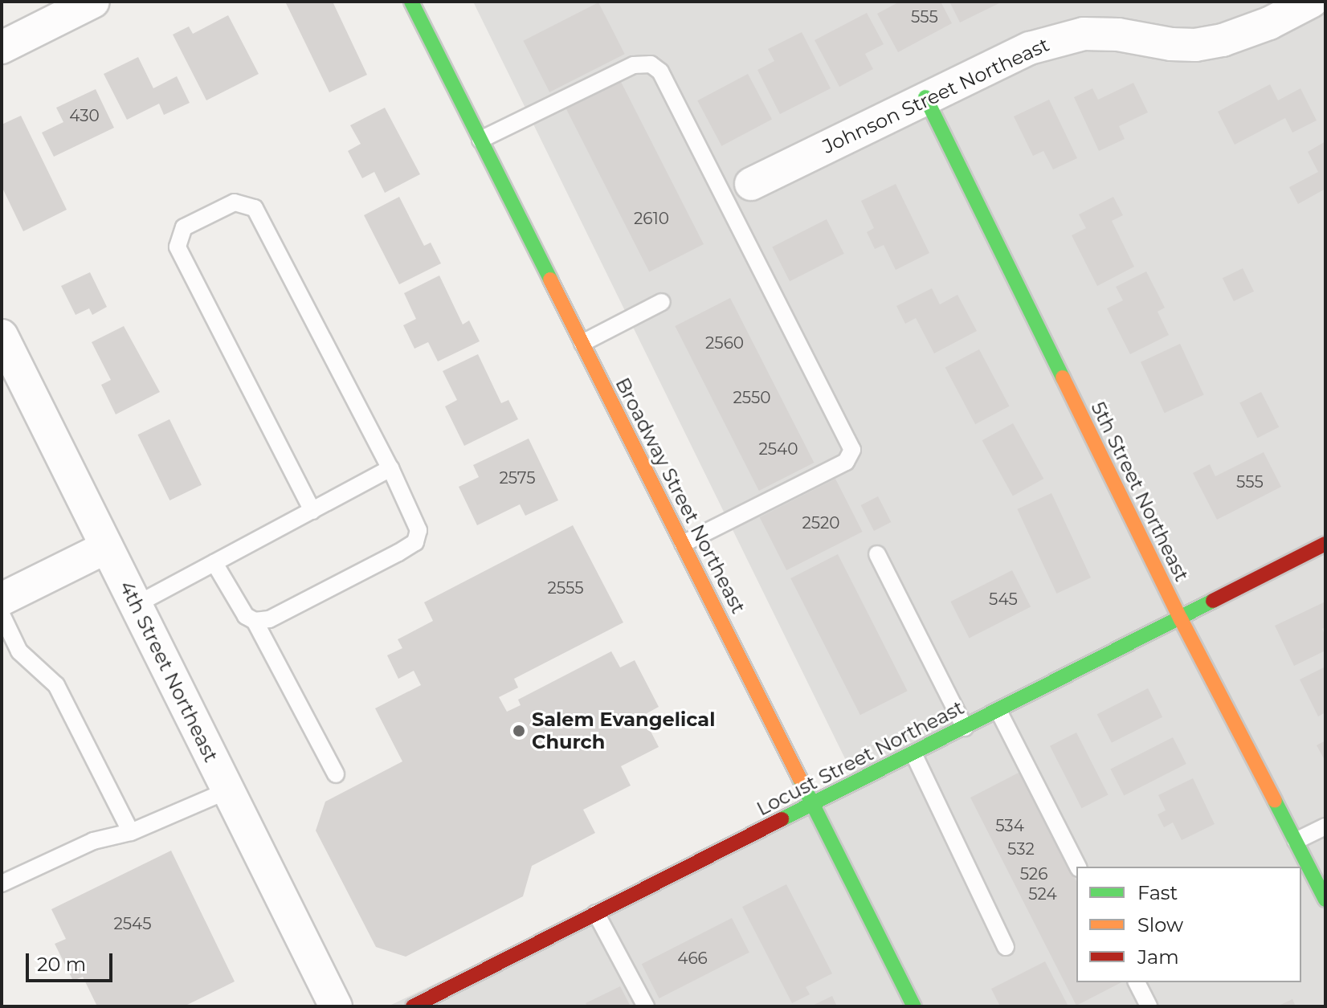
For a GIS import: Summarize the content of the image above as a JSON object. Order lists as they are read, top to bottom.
{
  "streets": {
    "street": [
      "Johnson Street Northeast",
      "5th Street Northeast",
      "Broadway Street Northeast",
      "4th Street Northeast",
      "Locust Street Northeast"
    ]
  },
  "crossings": [
    ["Johnson Street Northeast", "5th Street Northeast"],
    ["5th Street Northeast", "Locust Street Northeast"],
    ["Broadway Street Northeast", "Locust Street Northeast"]
  ],
  "places": ["Salem Evangelical Church"],
  "house_numbers": [
    "555",
    "430",
    "2610",
    "2560",
    "2550",
    "2540",
    "2575",
    "555",
    "2520",
    "2555",
    "545",
    "534",
    "532",
    "526",
    "524",
    "2545",
    "466"
  ],
  "legend": ["Fast", "Slow", "Jam"],
  "scale_bar": "20 m"
}
